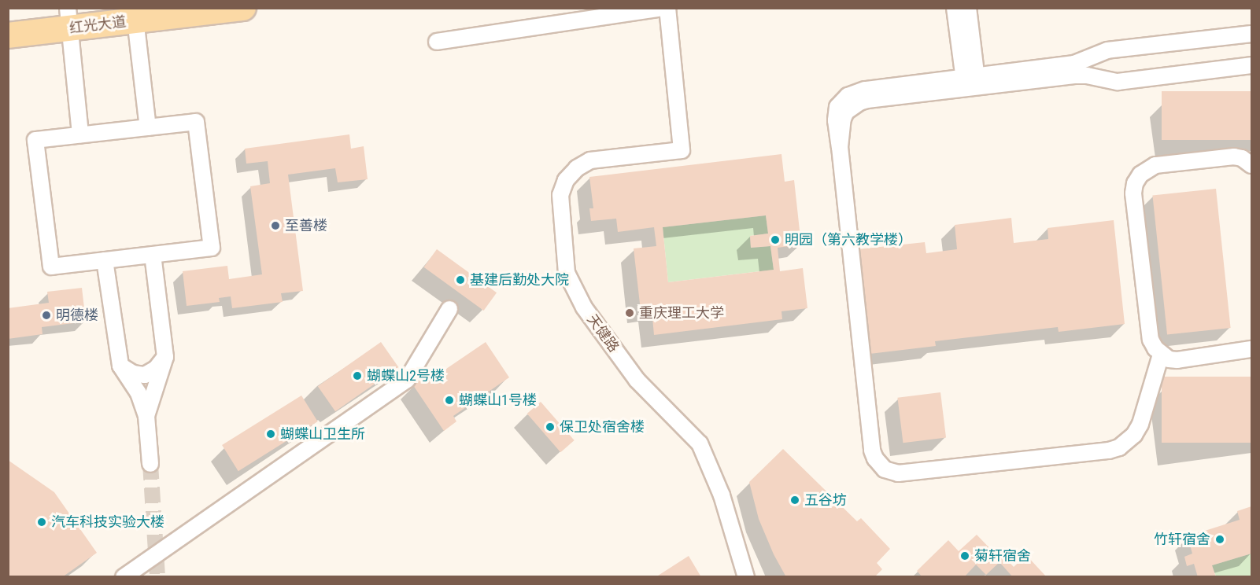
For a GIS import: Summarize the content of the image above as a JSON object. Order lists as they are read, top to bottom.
{
  "streets": {
    "main road": ["红光大道"],
    "street": ["天健路"]
  },
  "places": [
    "至善楼",
    "明园（第六教学楼）",
    "基建后勤处大院",
    "重庆理工大学",
    "明德楼",
    "蝴蝶山2号楼",
    "蝴蝶山1号楼",
    "保卫处宿舍楼",
    "蝴蝶山卫生所",
    "五谷坊",
    "汽车科技实验大楼",
    "竹轩宿舍",
    "菊轩宿舍"
  ]
}
